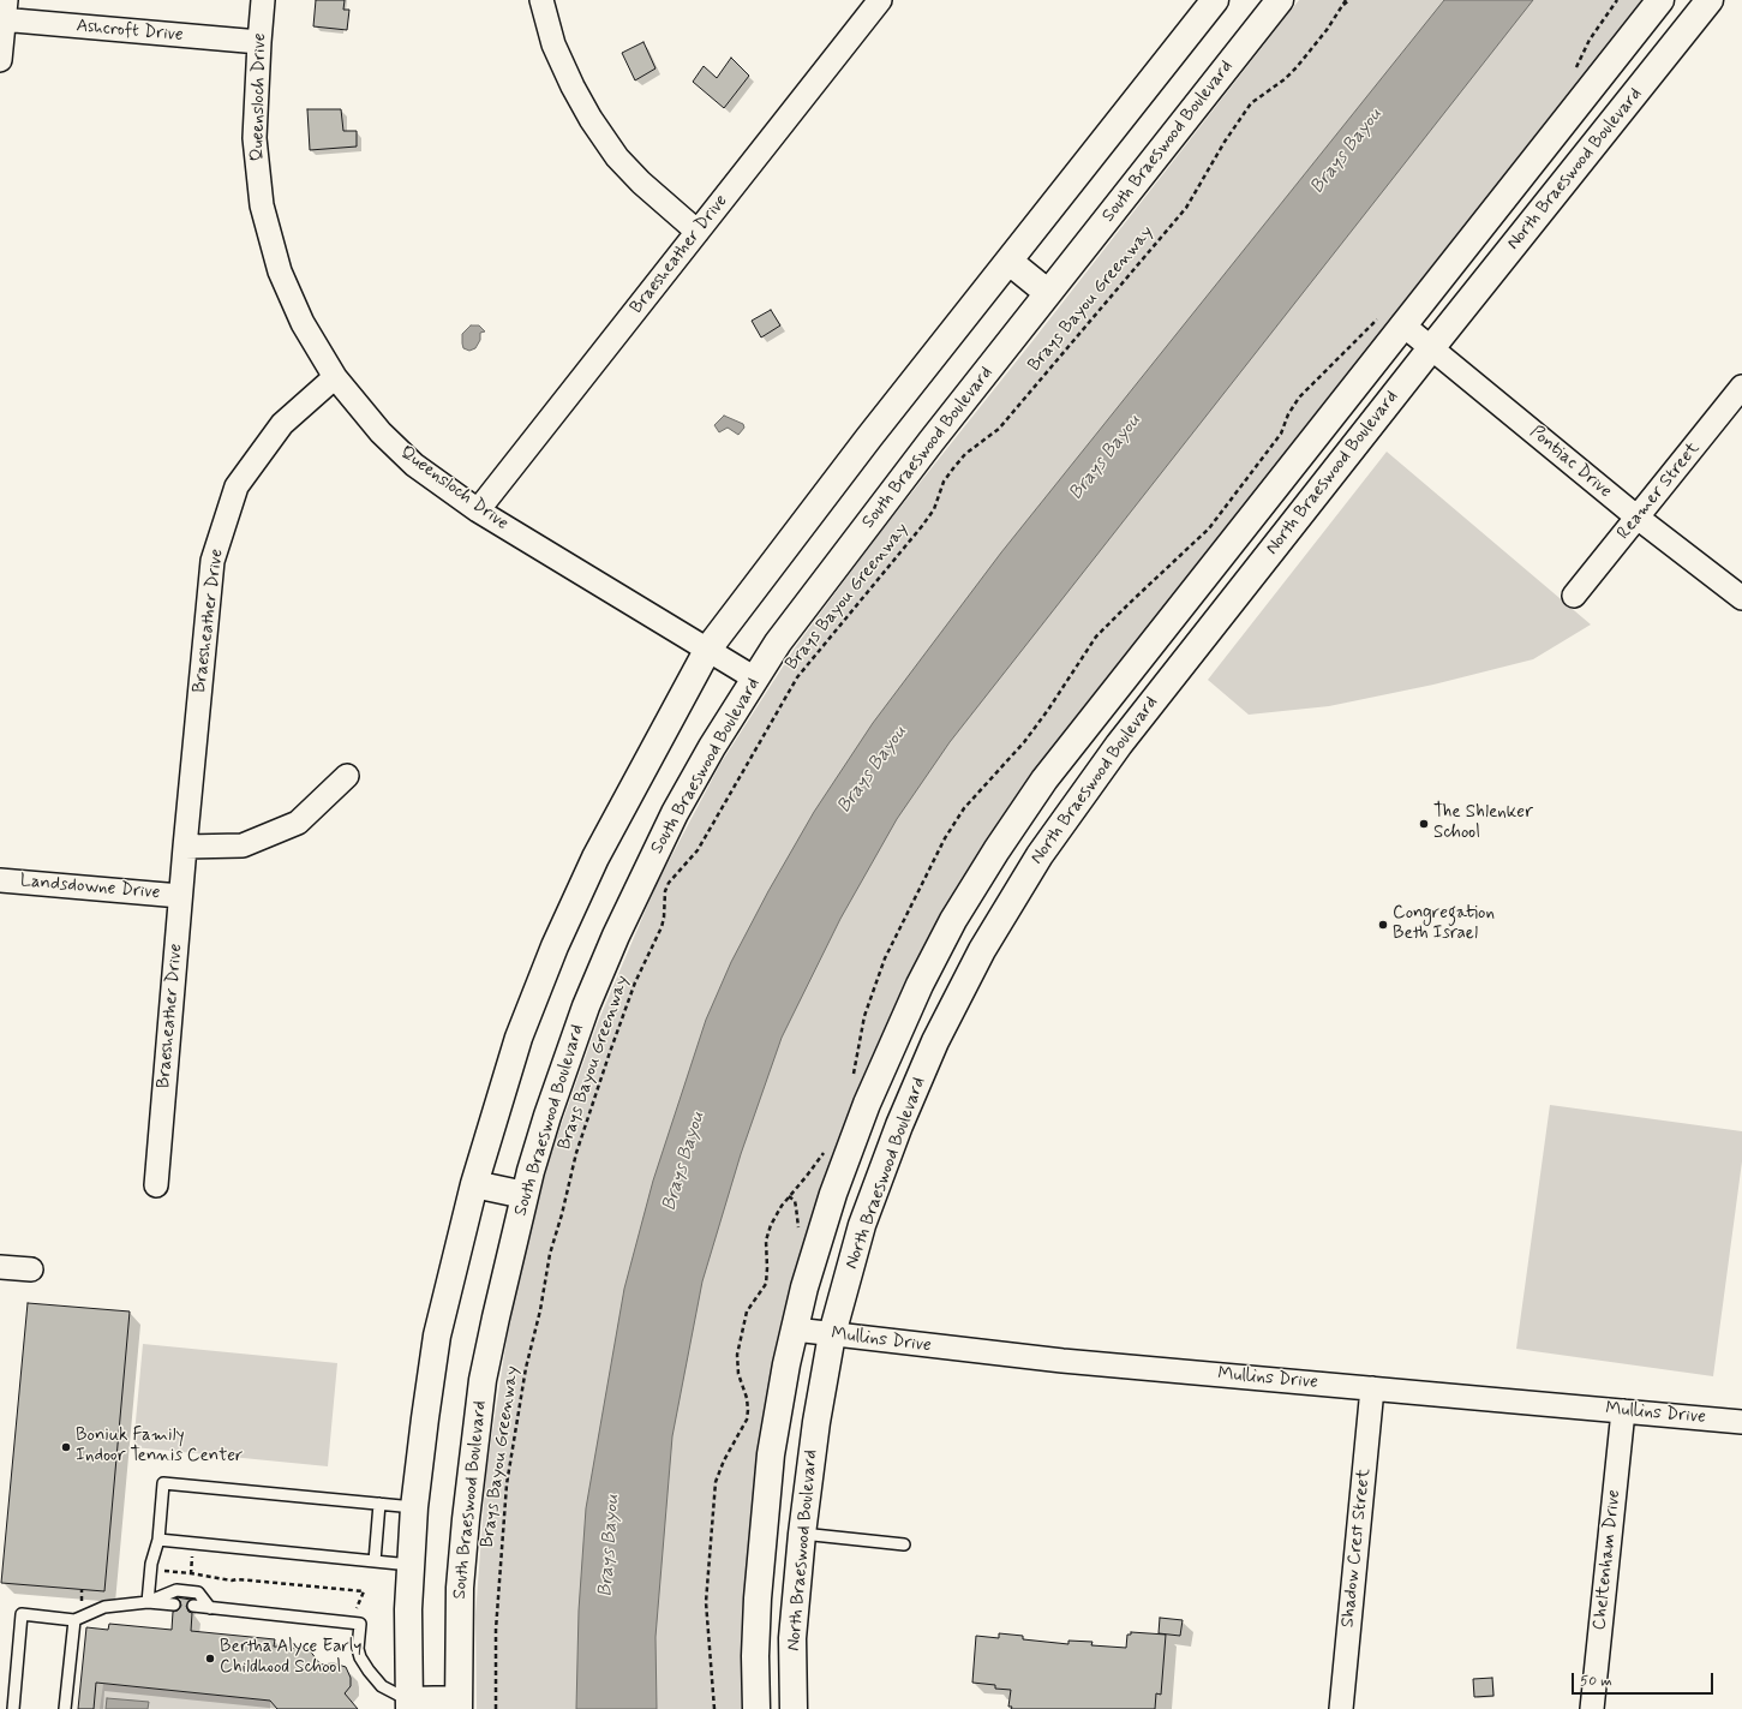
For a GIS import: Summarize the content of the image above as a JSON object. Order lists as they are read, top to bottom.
{
  "streets": {
    "main road": ["South Braeswood Boulevard", "North Braeswood Boulevard"],
    "street": [
      "Ashcroft Drive",
      "Queensloch Drive",
      "Braesheather Drive",
      "Pontiac Drive",
      "Reamer Street",
      "Landsdowne Drive",
      "Mullins Drive",
      "Shadow Crest Street",
      "Cheltenham Drive"
    ],
    "path": ["Brays Bayou Greenway"]
  },
  "crossings": [
    ["Ashcroft Drive", "Queensloch Drive"],
    ["Queensloch Drive", "South Braeswood Boulevard"],
    ["Queensloch Drive", "Braesheather Drive"],
    ["North Braeswood Boulevard", "Pontiac Drive"],
    ["North Braeswood Boulevard", "Mullins Drive"],
    ["Braesheather Drive", "Landsdowne Drive"],
    ["Pontiac Drive", "Reamer Street"],
    ["Mullins Drive", "Shadow Crest Street"],
    ["Mullins Drive", "Cheltenham Drive"]
  ],
  "water": ["Brays Bayou"],
  "places": [
    "The Shlenker School",
    "Congregation Beth Israel",
    "Boniuk Family Indoor Tennis Center",
    "Bertha Alyce Early Childhood School"
  ],
  "scale_bar": "50 m"
}
